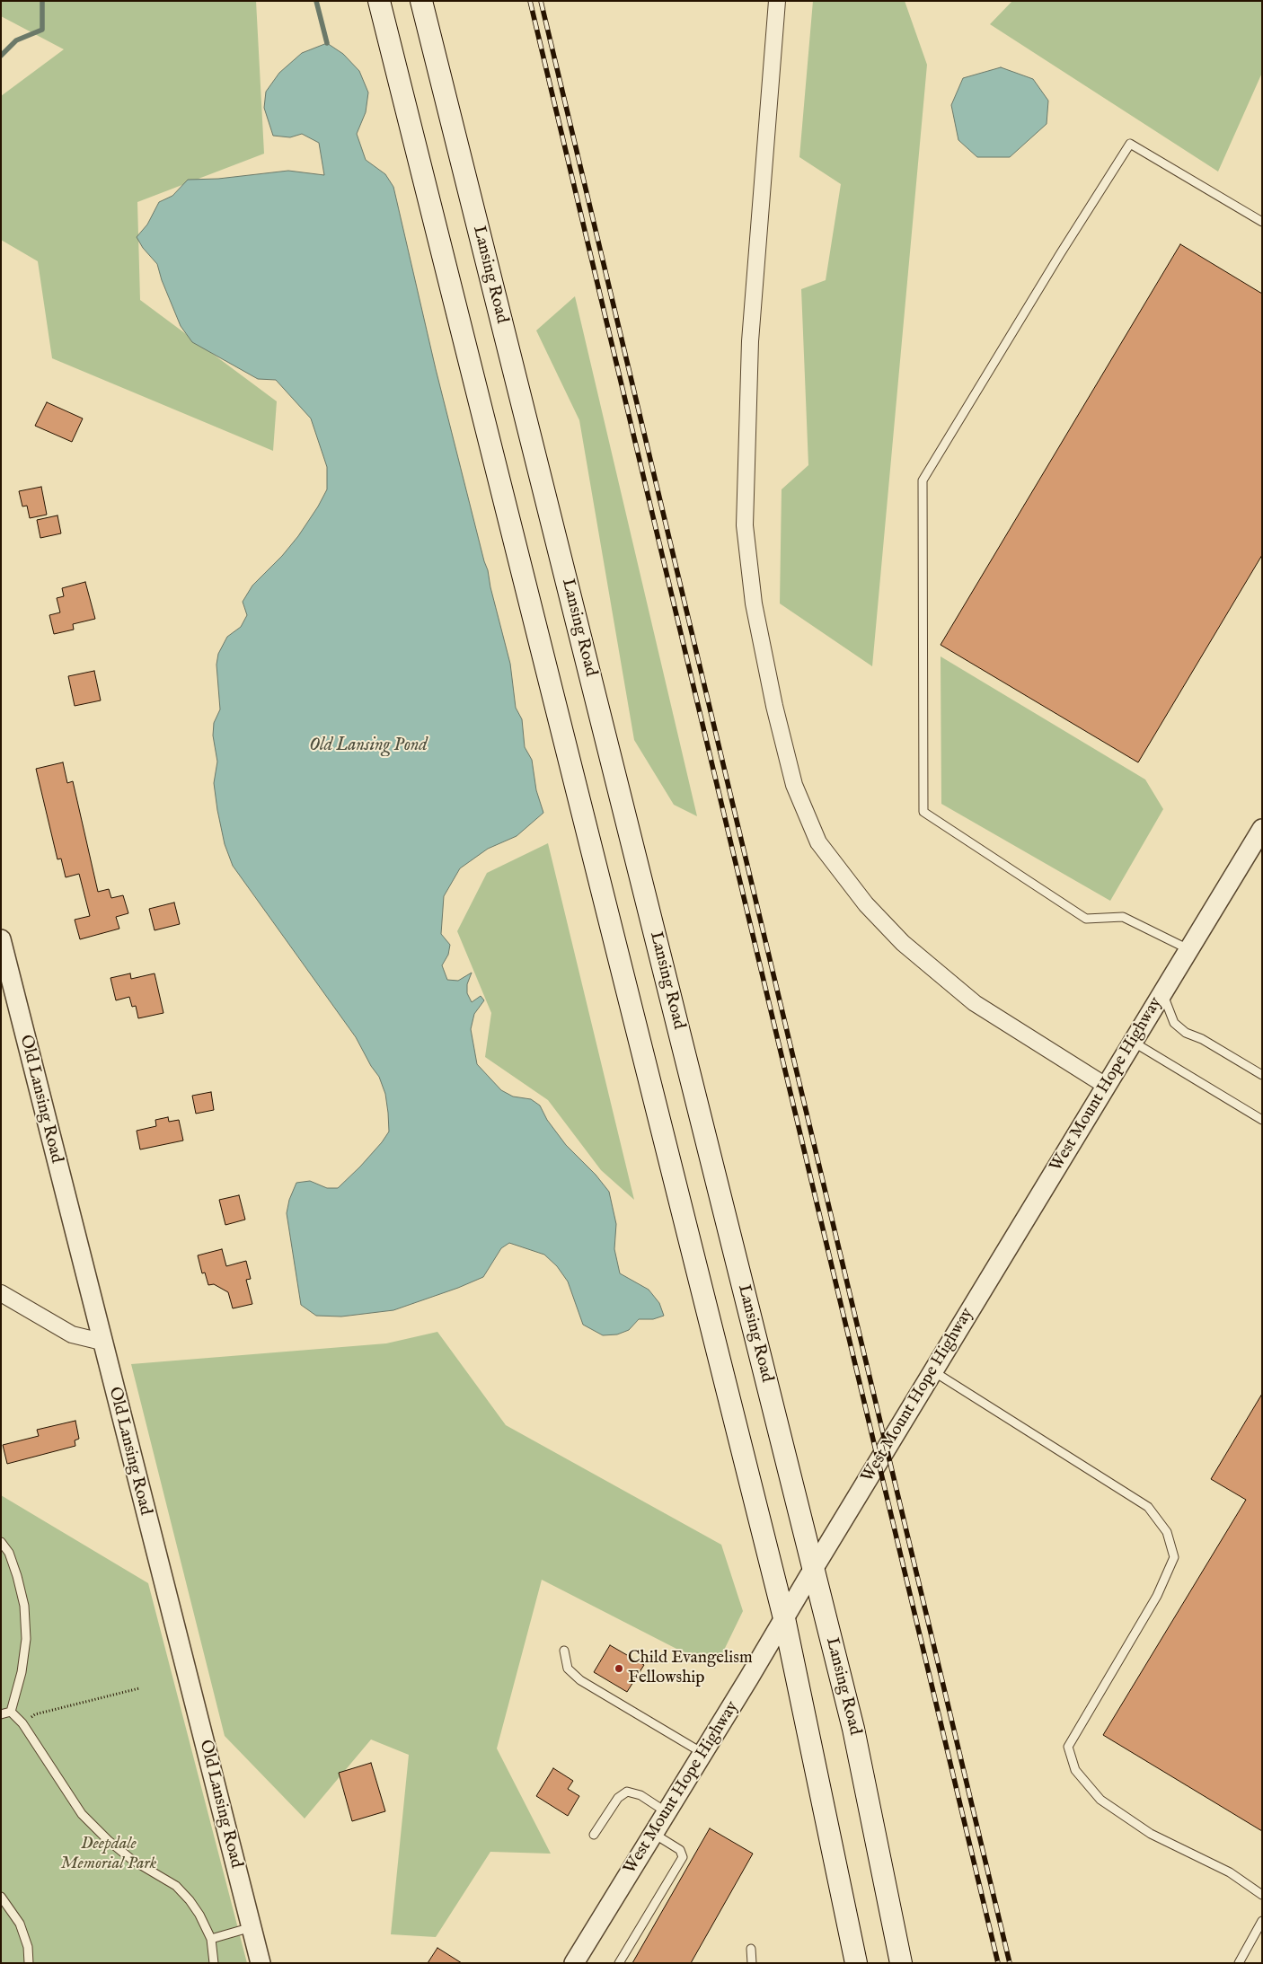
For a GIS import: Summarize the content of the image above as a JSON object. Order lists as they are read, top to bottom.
{
  "streets": {
    "main road": ["Lansing Road"],
    "street": ["West Mount Hope Highway", "Old Lansing Road"]
  },
  "crossings": [
    ["Lansing Road", "West Mount Hope Highway"]
  ],
  "water": ["Old Lansing Pond"],
  "parks": ["Deepdale Memorial Park"],
  "places": ["Child Evangelism Fellowship"]
}
